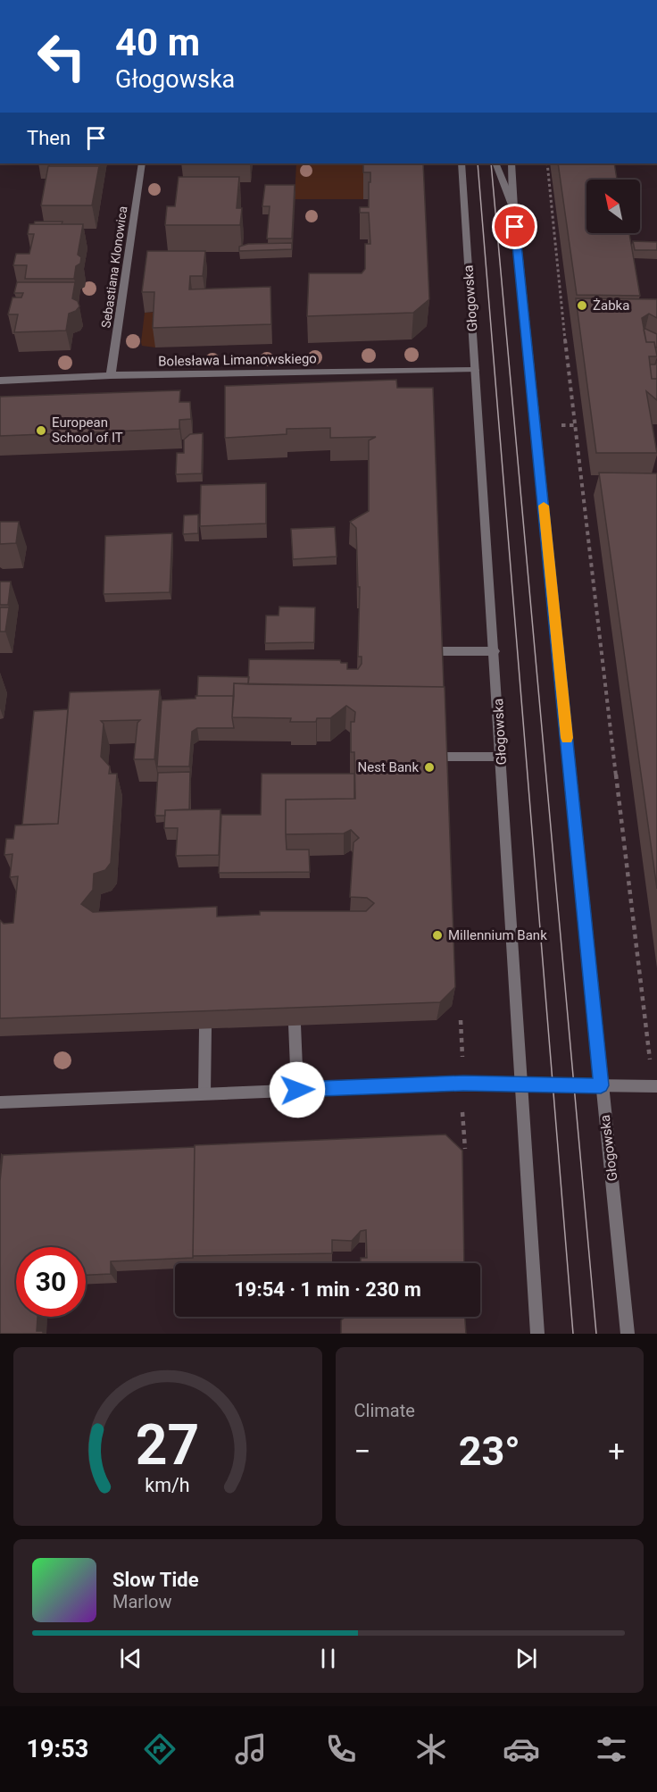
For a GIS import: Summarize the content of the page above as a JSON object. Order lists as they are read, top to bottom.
{
  "streets": {
    "street": ["Sebastiana Klonowica", "Głogowska", "Bolesława Limanowskiego"]
  },
  "crossings": [
    ["Sebastiana Klonowica", "Bolesława Limanowskiego"],
    ["Głogowska", "Bolesława Limanowskiego"]
  ],
  "places": [
    "Żabka",
    "European School of IT",
    "Nest Bank",
    "Millennium Bank"
  ],
  "north": "top left",
  "page": {
    "turn": ["40 m", "Głogowska"],
    "then": "Then",
    "limit": "30",
    "trip": "19:54 · 1 min · 230 m",
    "tile": "Climate",
    "heat": ["−", "23°", "+"],
    "song": ["Slow Tide", "Marlow"],
    "tabs": "19:53",
    "gauge": ["27", "km/h"]
  }
}
